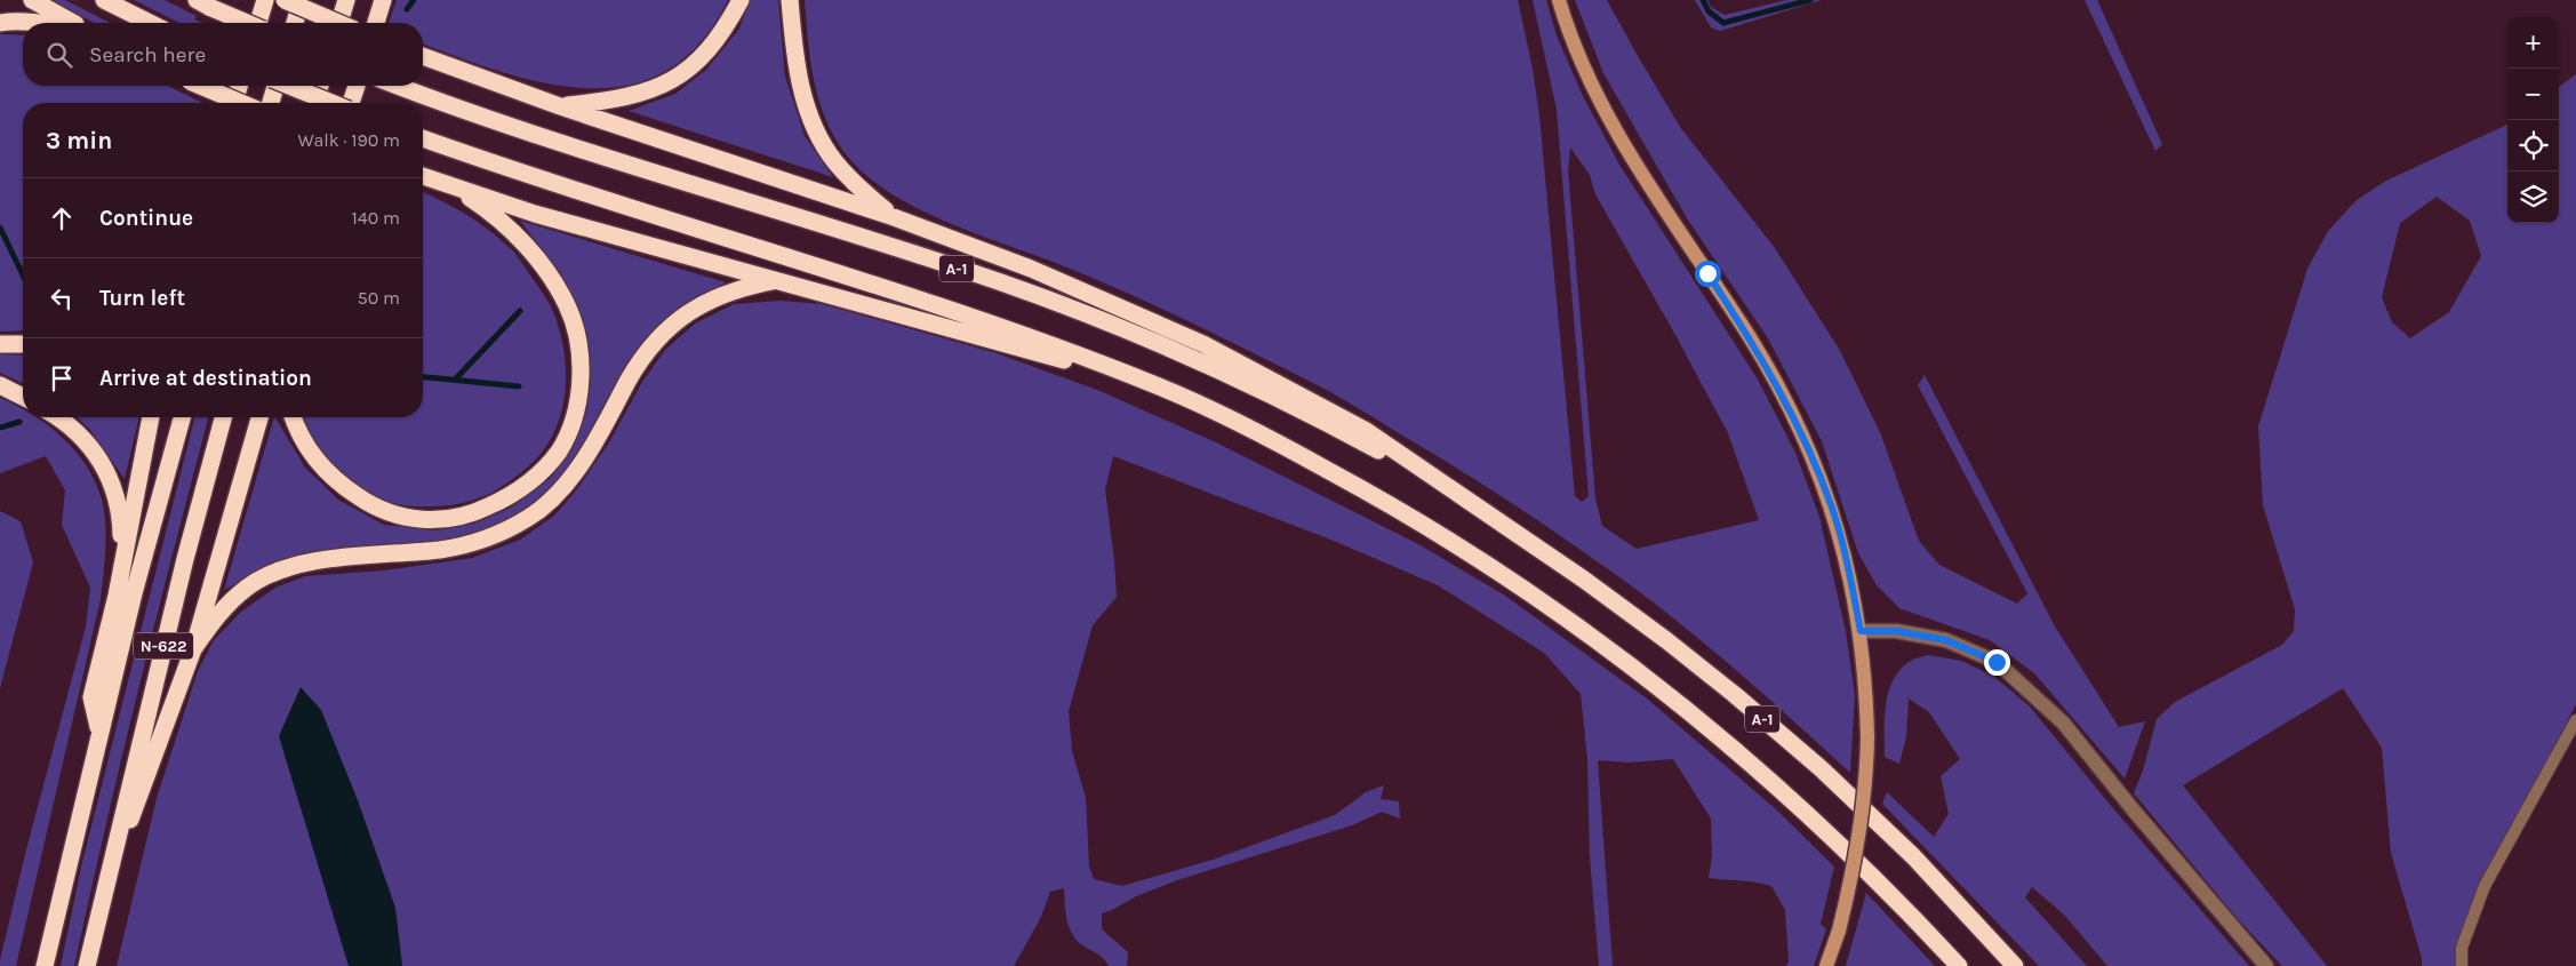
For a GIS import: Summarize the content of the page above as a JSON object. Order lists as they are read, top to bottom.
{
  "streets": {
    "highway": ["A-1", "N-622"]
  },
  "page": {
    "map_buttons": ["+", "−"],
    "search": "Search here",
    "heading": ["3 min", "Walk · 190 m"],
    "list": [
      ["Continue", "140 m"],
      ["Turn left", "50 m"],
      "Arrive at destination"
    ]
  }
}
